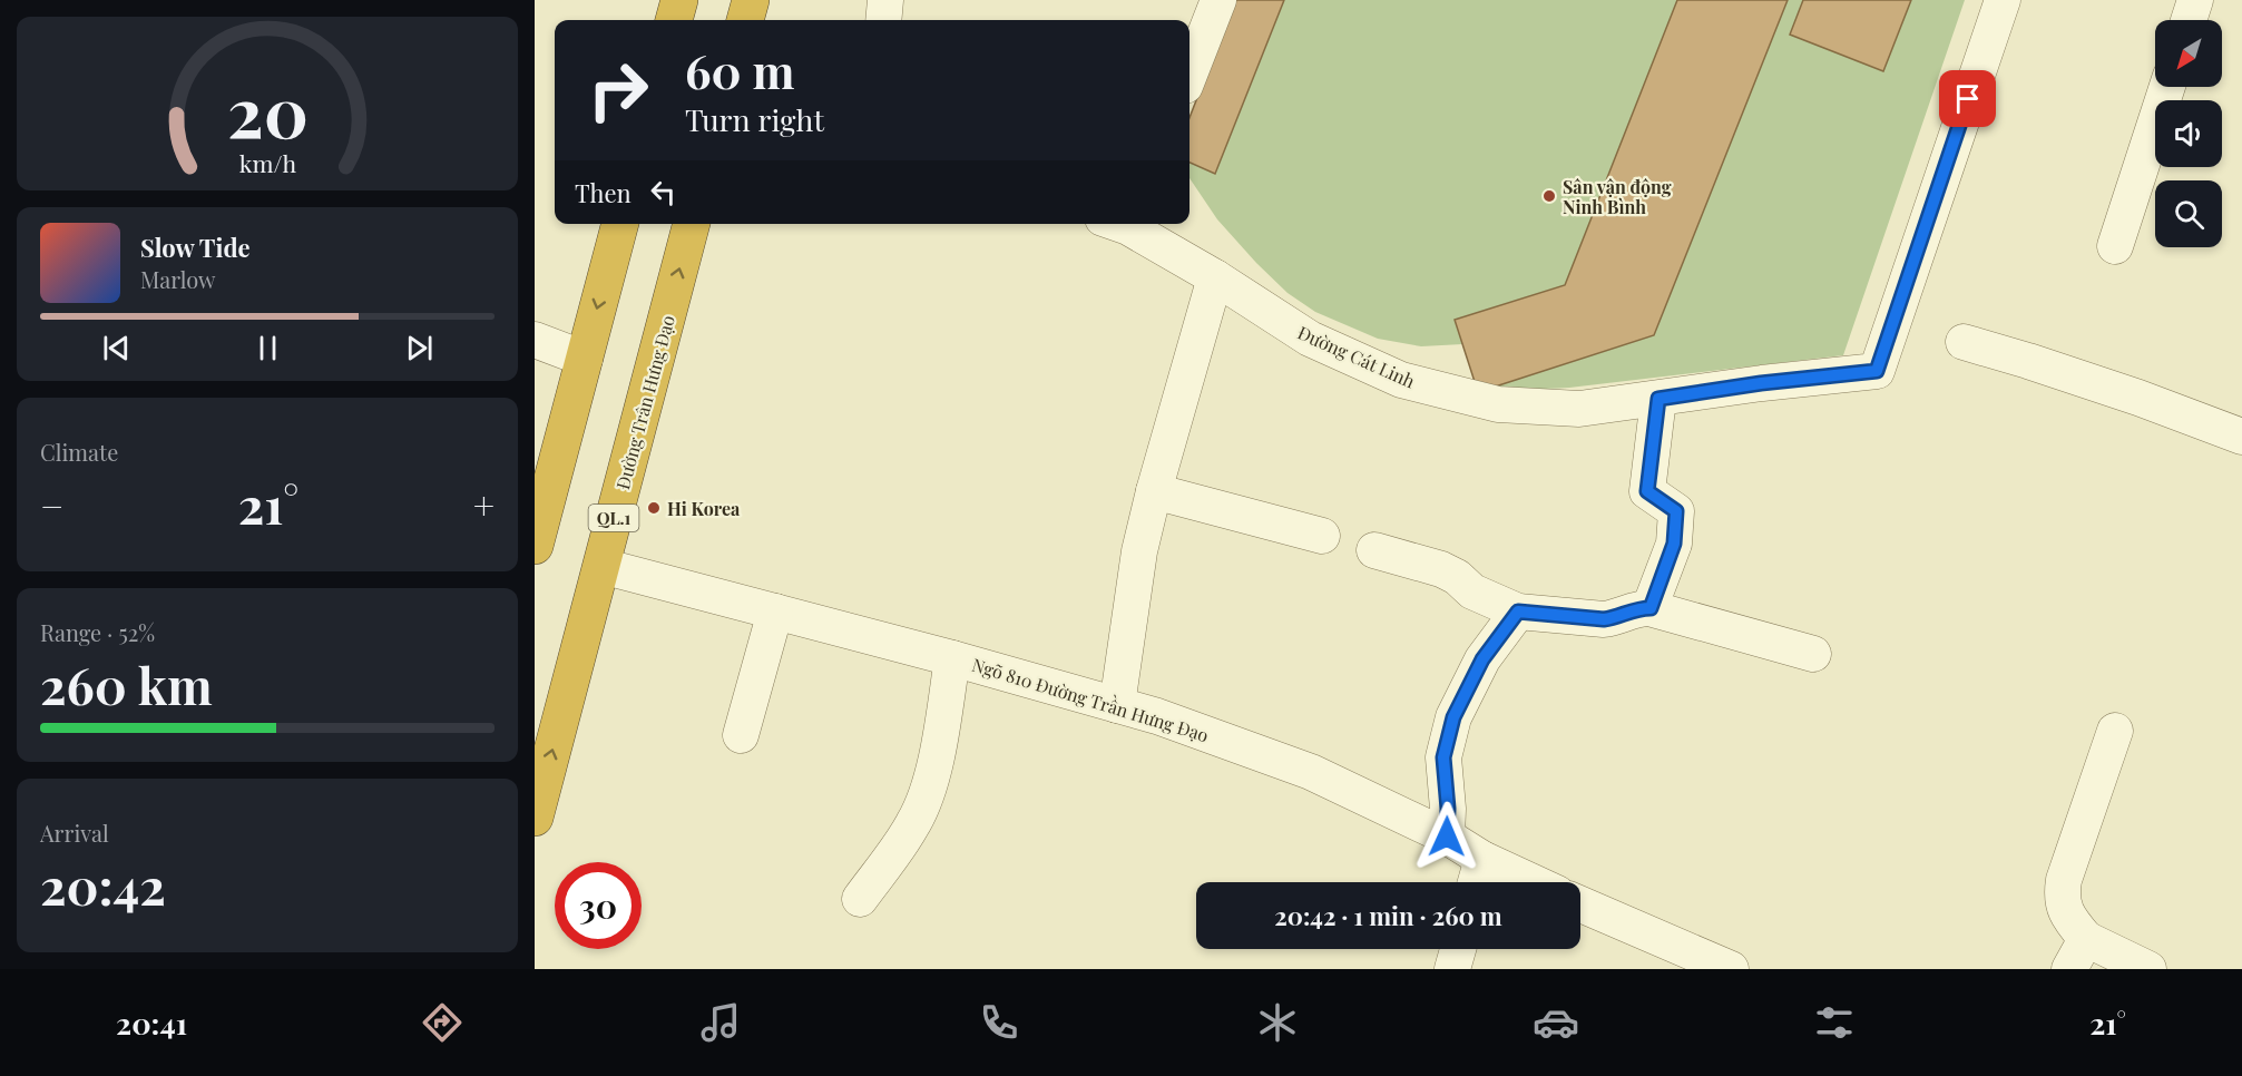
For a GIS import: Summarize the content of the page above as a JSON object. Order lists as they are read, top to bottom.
{
  "streets": {
    "highway": ["Đường Trân Hưng Đạo", "QL.1"],
    "street": ["Đường Cát Linh", "Ngõ 810 Đường Trần Hưng Đạo"]
  },
  "crossings": [
    ["Đường Trân Hưng Đạo", "Ngõ 810 Đường Trần Hưng Đạo"]
  ],
  "places": ["Sân vận động Ninh Bình", "Hi Korea"],
  "north": "bottom left",
  "page": {
    "turn": ["60 m", "Turn right"],
    "then": "Then",
    "song": ["Slow Tide", "Marlow"],
    "tile": [
      "Climate",
      ["Range · 52%", "260 km"],
      ["Arrival", "20:42"]
    ],
    "heat": ["−", "21°", "+"],
    "limit": "30",
    "trip": "20:42 · 1 min · 260 m",
    "tabs": ["20:41", "21°"],
    "gauge": ["20", "km/h"]
  }
}
